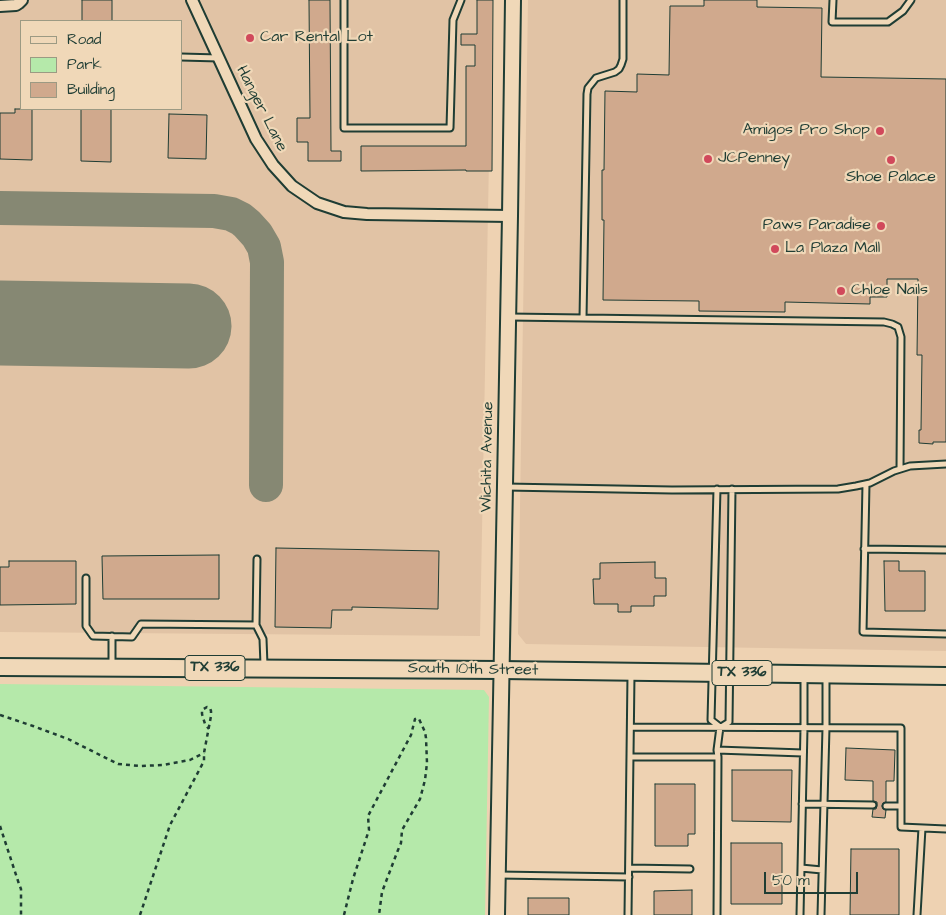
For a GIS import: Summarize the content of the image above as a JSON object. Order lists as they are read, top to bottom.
{
  "streets": {
    "main road": ["Wichita Avenue", "TX 336", "South 10th Street"],
    "street": ["Hanger Lane"]
  },
  "crossings": [
    ["Hanger Lane", "Wichita Avenue"],
    ["Wichita Avenue", "South 10th Street"]
  ],
  "places": [
    "Car Rental Lot",
    "Amigos Pro Shop",
    "JCPenney",
    "Shoe Palace",
    "Paws Paradise",
    "La Plaza Mall",
    "Chloe Nails"
  ],
  "legend": ["Road", "Park", "Building"],
  "scale_bar": "50 m"
}
